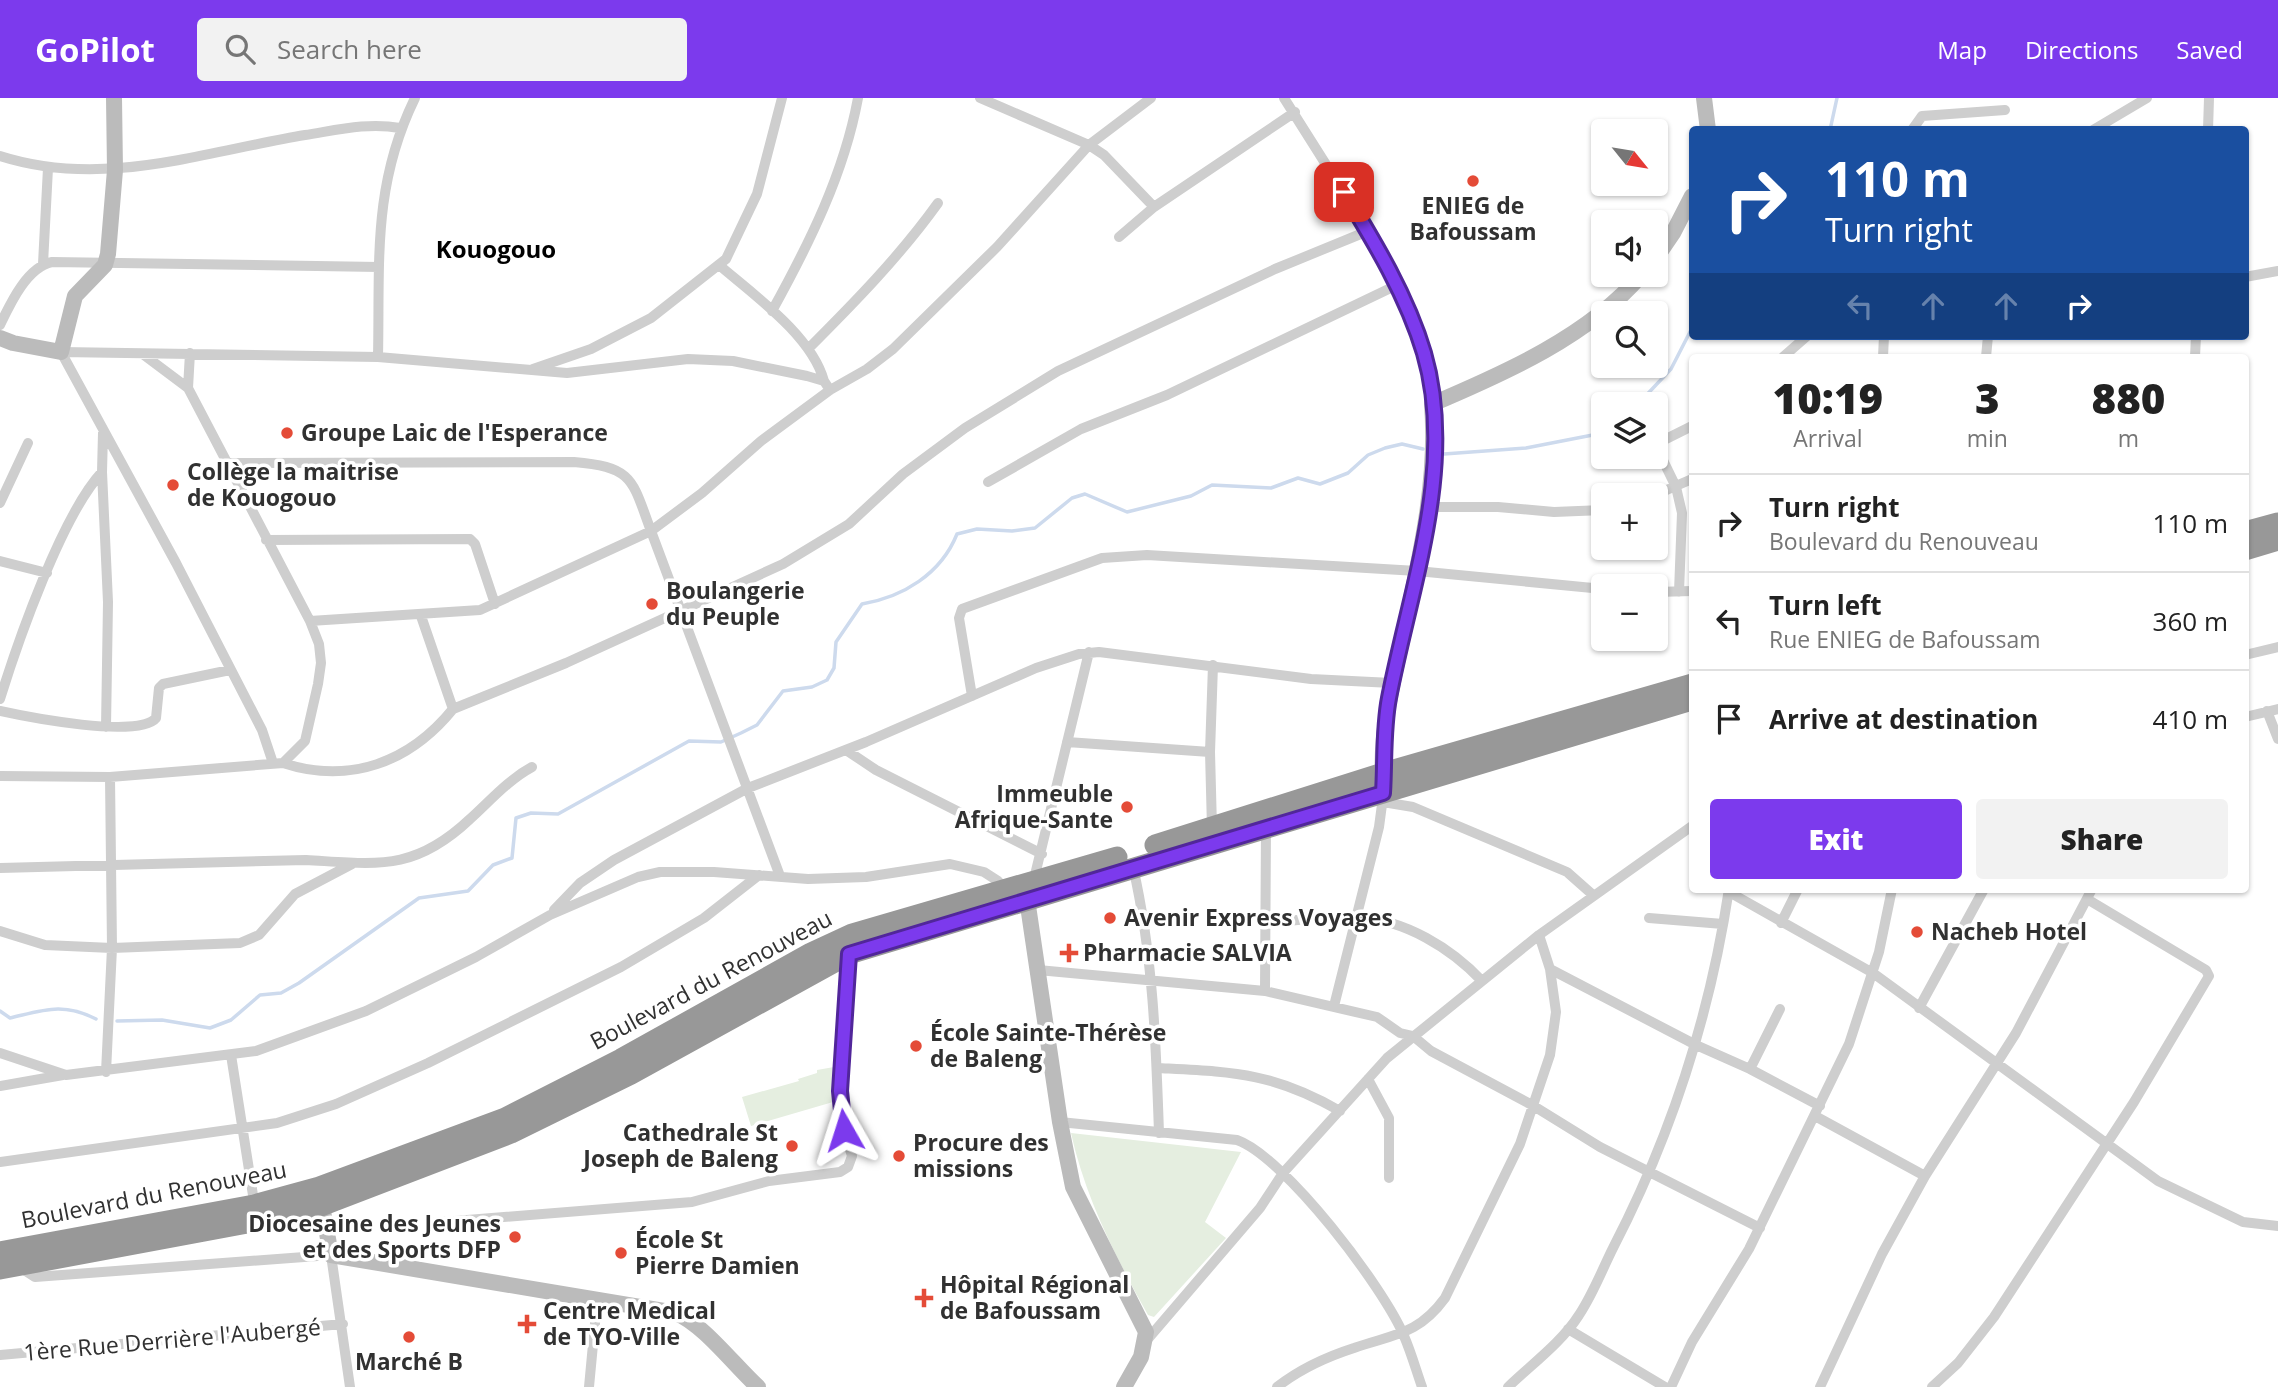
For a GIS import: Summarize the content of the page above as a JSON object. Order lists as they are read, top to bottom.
{
  "streets": {
    "highway": ["Boulevard du Renouveau"],
    "street": ["1ère Rue Derrière l'Aubergé"]
  },
  "districts": ["Kouogouo"],
  "places": {
    "other": [
      "ENIEG de Bafoussam",
      "Groupe Laic de l'Esperance",
      "Collège la maitrise de Kouogouo",
      "Boulangerie du Peuple",
      "Immeuble Afrique-Sante",
      "Avenir Express Voyages",
      "Nacheb Hotel",
      "École Sainte-Thérèse de Baleng",
      "Cathedrale St Joseph de Baleng",
      "Procure des missions",
      "Diocesaine des Jeunes et des Sports DFP",
      "École St Pierre Damien",
      "Marché B"
    ],
    "health": ["Pharmacie SALVIA", "Hôpital Régional de Bafoussam", "Centre Medical de TYO-Ville"]
  },
  "north": "bottom right",
  "page": {
    "header": "GoPilot",
    "search": "Search here",
    "nav": ["Map", "Directions", "Saved"],
    "map_buttons": ["+", "−"],
    "turn": ["110 m", "Turn right"],
    "eta": [
      "10:19",
      "Arrival",
      "3",
      "min",
      "880",
      "m"
    ],
    "list": [
      {
        "name": "Turn right",
        "note": "Boulevard du Renouveau",
        "value": "110 m"
      },
      {
        "name": "Turn left",
        "note": "Rue ENIEG de Bafoussam",
        "value": "360 m"
      },
      {
        "name": "Arrive at destination",
        "value": "410 m"
      }
    ],
    "buttons": ["Exit", "Share"]
  }
}
